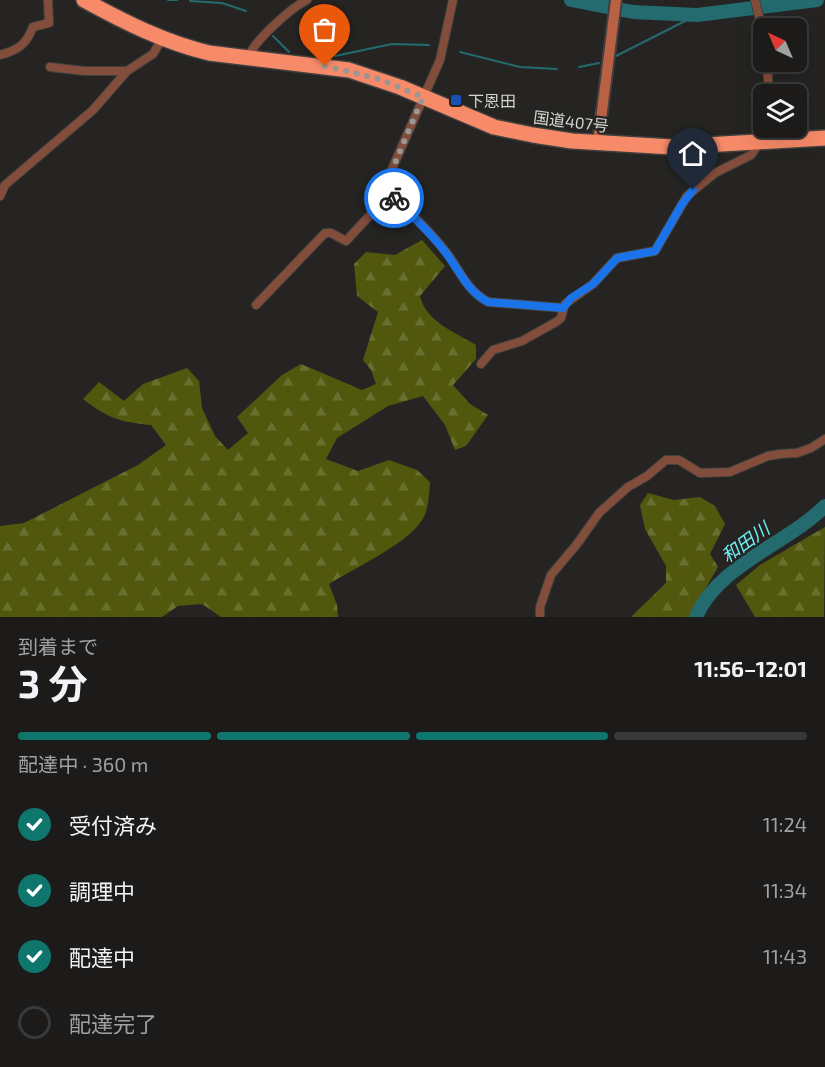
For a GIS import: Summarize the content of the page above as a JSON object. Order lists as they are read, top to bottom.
{
  "streets": {
    "highway": ["国道407号"]
  },
  "water": ["和田川"],
  "places": {
    "transit": ["下恩田"]
  },
  "north": "top left",
  "page": {
    "heading": ["3 分", "到着まで", "11:56–12:01"],
    "bar": "配達中 · 360 m",
    "list": [
      ["受付済み", "11:24"],
      ["調理中", "11:34"],
      ["配達中", "11:43"],
      "配達完了"
    ]
  }
}
